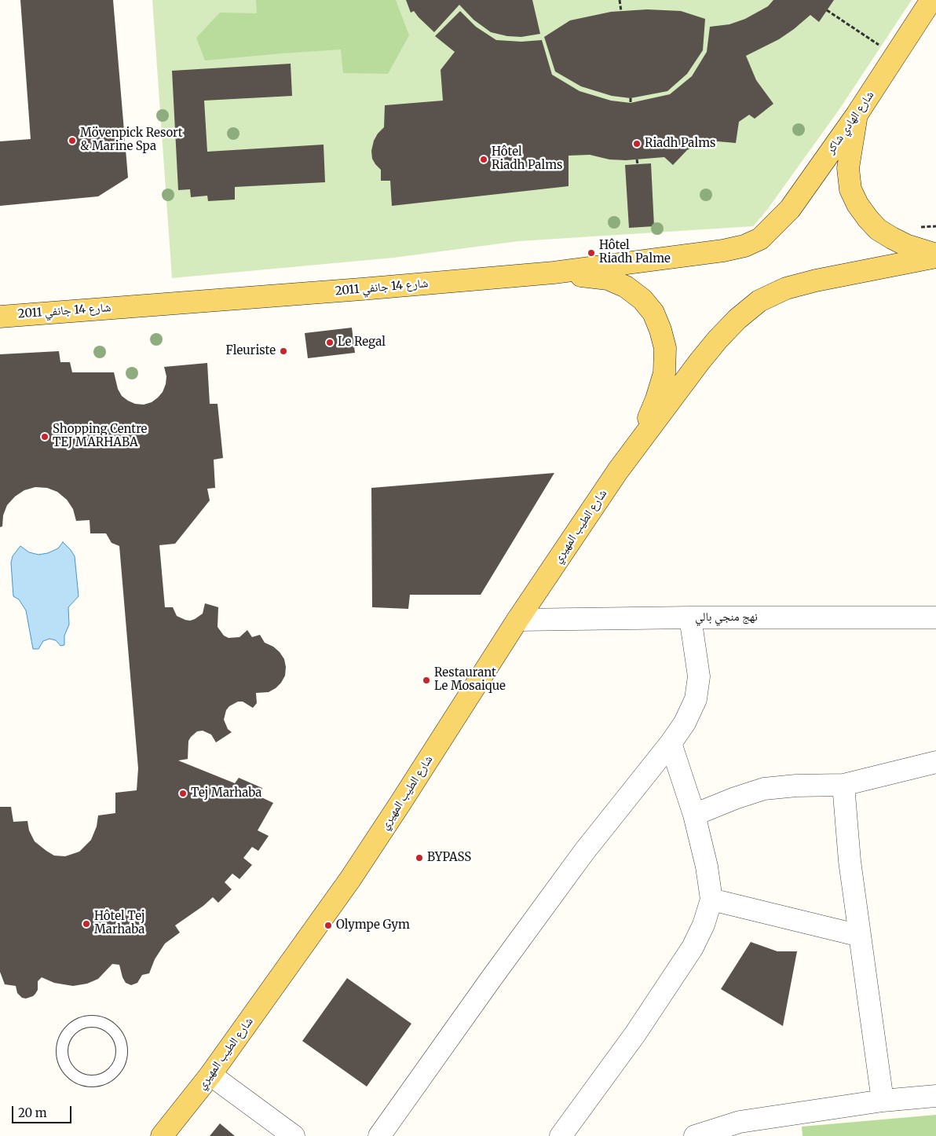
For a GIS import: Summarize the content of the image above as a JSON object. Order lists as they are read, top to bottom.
{
  "streets": {
    "main road": ["شارع الهادي شاكر", "شارع 14 جانفي 2011", "شارع الطيب المهيري"],
    "street": ["نهج منجي بالي"]
  },
  "crossings": [
    ["شارع الهادي شاكر", "شارع 14 جانفي 2011"],
    ["شارع الطيب المهيري", "نهج منجي بالي"]
  ],
  "places": [
    "Mövenpick Resort & Marine Spa",
    "Riadh Palms",
    "Hôtel Riadh Palms",
    "Hôtel Riadh Palme",
    "Le Regal",
    "Fleuriste",
    "Shopping Centre TEJ MARHABA",
    "Restaurant Le Mosaique",
    "Tej Marhaba",
    "BYPASS",
    "Hôtel Tej Marhaba",
    "Olympe Gym"
  ],
  "scale_bar": "20 m"
}
